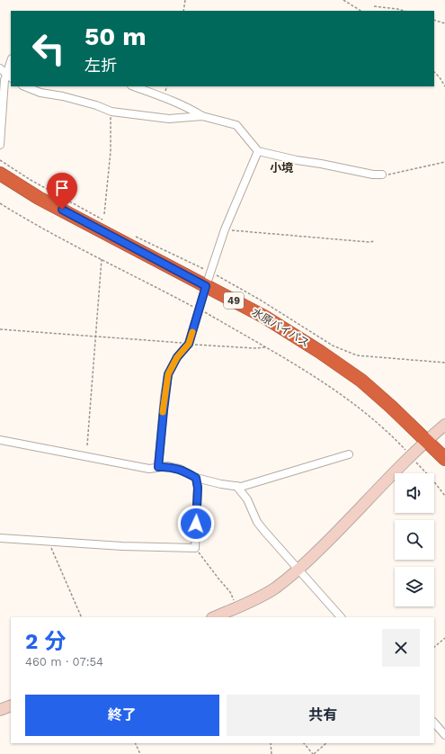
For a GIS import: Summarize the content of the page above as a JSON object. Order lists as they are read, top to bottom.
{
  "streets": {
    "highway": ["49", "水原バイパス"]
  },
  "districts": ["小境"],
  "page": {
    "turn": ["50 m", "左折"],
    "heading": ["2 分", "460 m · 07:54"],
    "buttons": ["終了", "共有"]
  }
}
